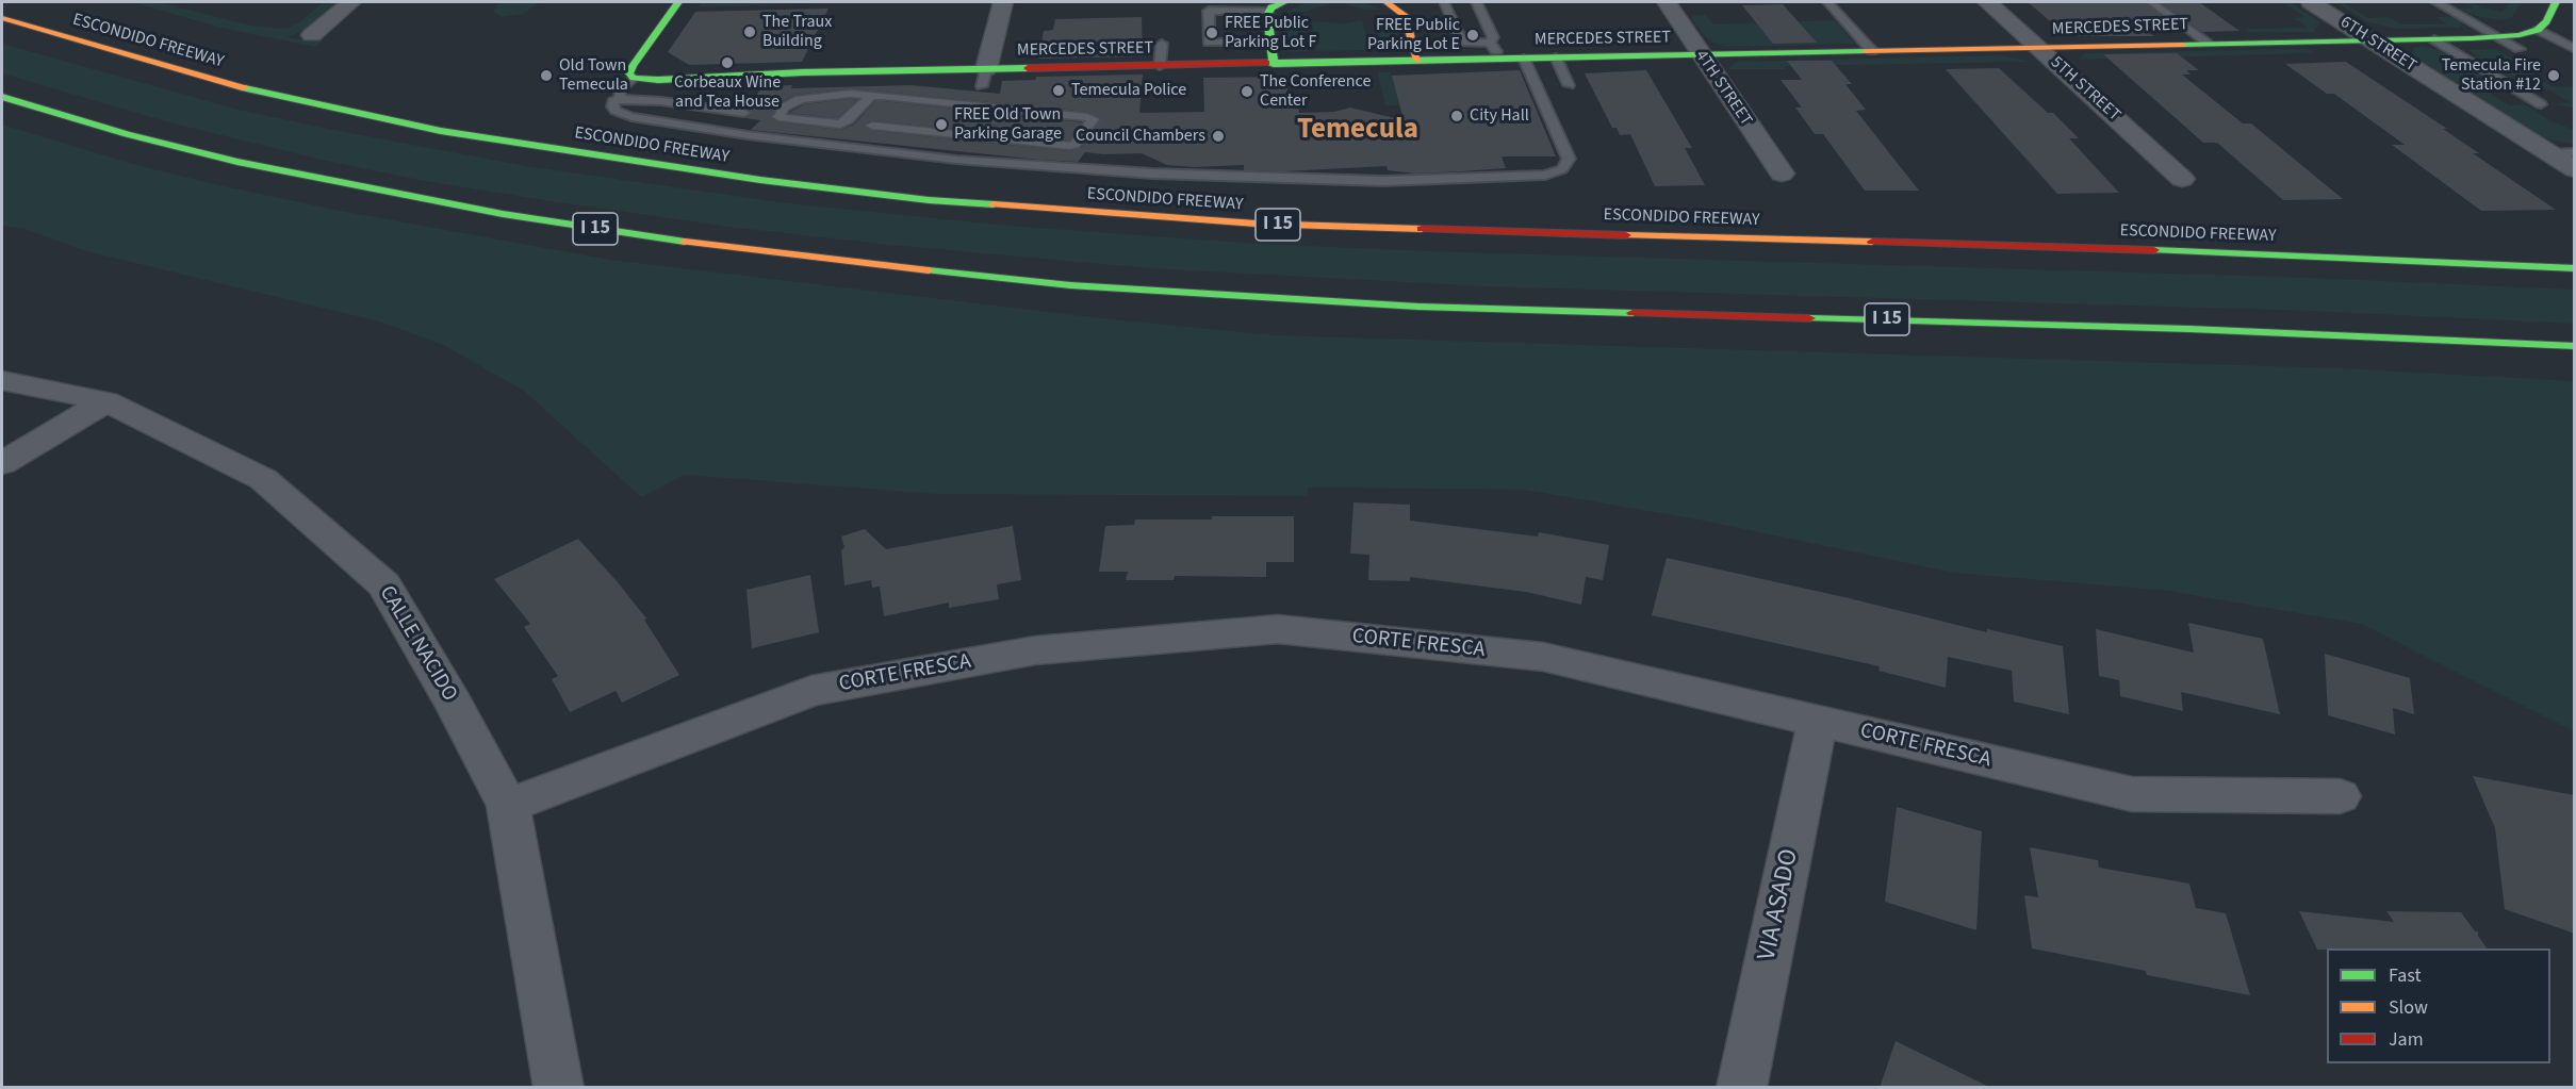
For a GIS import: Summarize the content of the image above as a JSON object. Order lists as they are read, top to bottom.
{
  "streets": {
    "main road": ["MERCEDES STREET", "ESCONDIDO FREEWAY", "I 15"],
    "street": [
      "6TH STREET",
      "4TH STREET",
      "5TH STREET",
      "CALLE NACIDO",
      "CORTE FRESCA",
      "VIA ASADO"
    ]
  },
  "crossings": [
    ["MERCEDES STREET", "6TH STREET"],
    ["MERCEDES STREET", "4TH STREET"],
    ["MERCEDES STREET", "5TH STREET"],
    ["CALLE NACIDO", "CORTE FRESCA"],
    ["CORTE FRESCA", "VIA ASADO"]
  ],
  "districts": ["Temecula"],
  "places": [
    "The Traux Building",
    "FREE Public Parking Lot F",
    "FREE Public Parking Lot E",
    "Corbeaux Wine and Tea House",
    "Old Town Temecula",
    "Temecula Fire Station #12",
    "Temecula Police",
    "The Conference Center",
    "City Hall",
    "FREE Old Town Parking Garage",
    "Council Chambers"
  ],
  "legend": ["Fast", "Slow", "Jam"]
}
